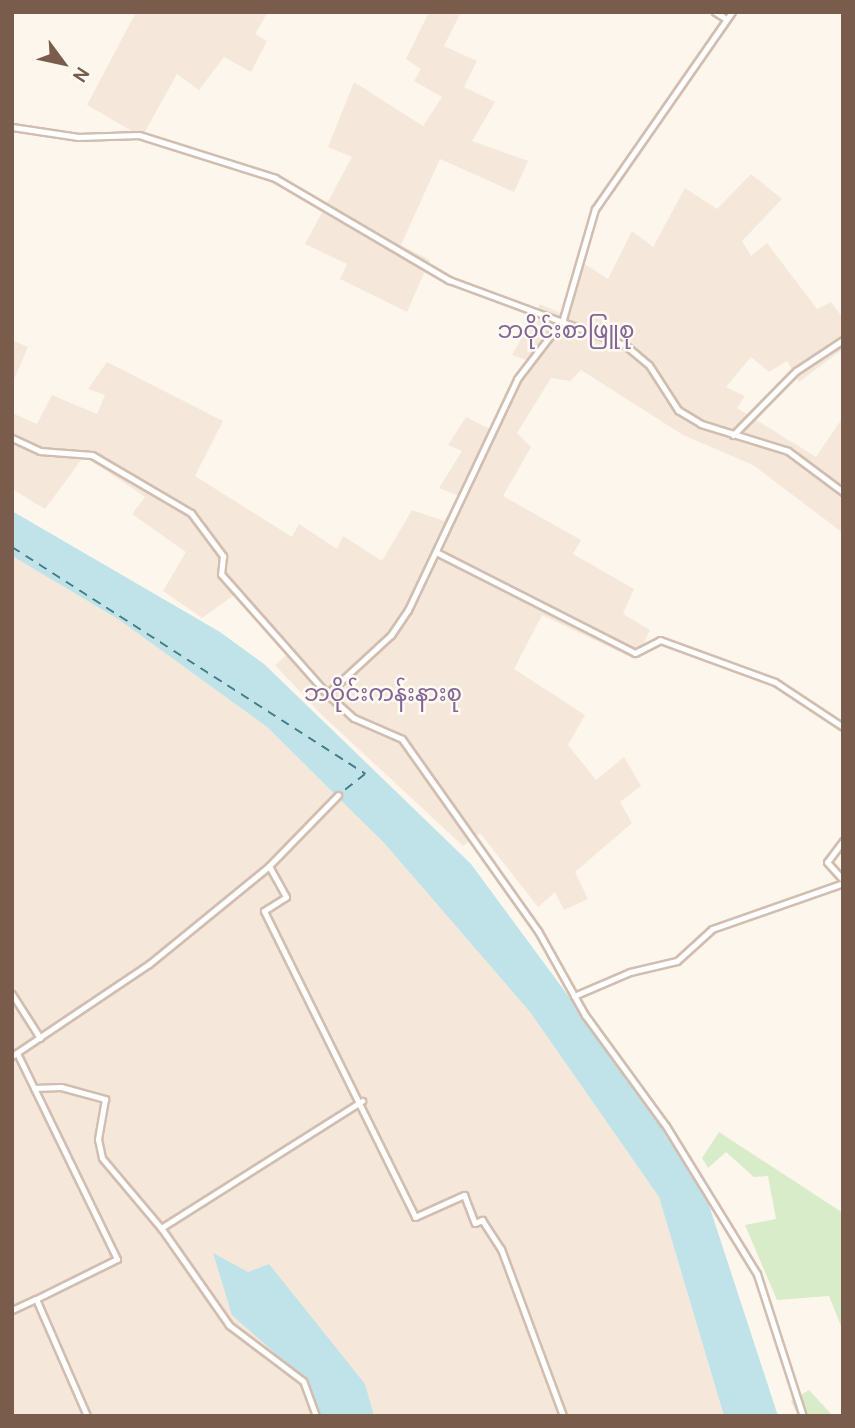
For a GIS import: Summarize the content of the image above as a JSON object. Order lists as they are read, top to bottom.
{
  "districts": ["ဘဝိုင်းစာဖြူစု", "ဘဝိုင်းကန်းနားစု"],
  "north": "bottom right"
}
